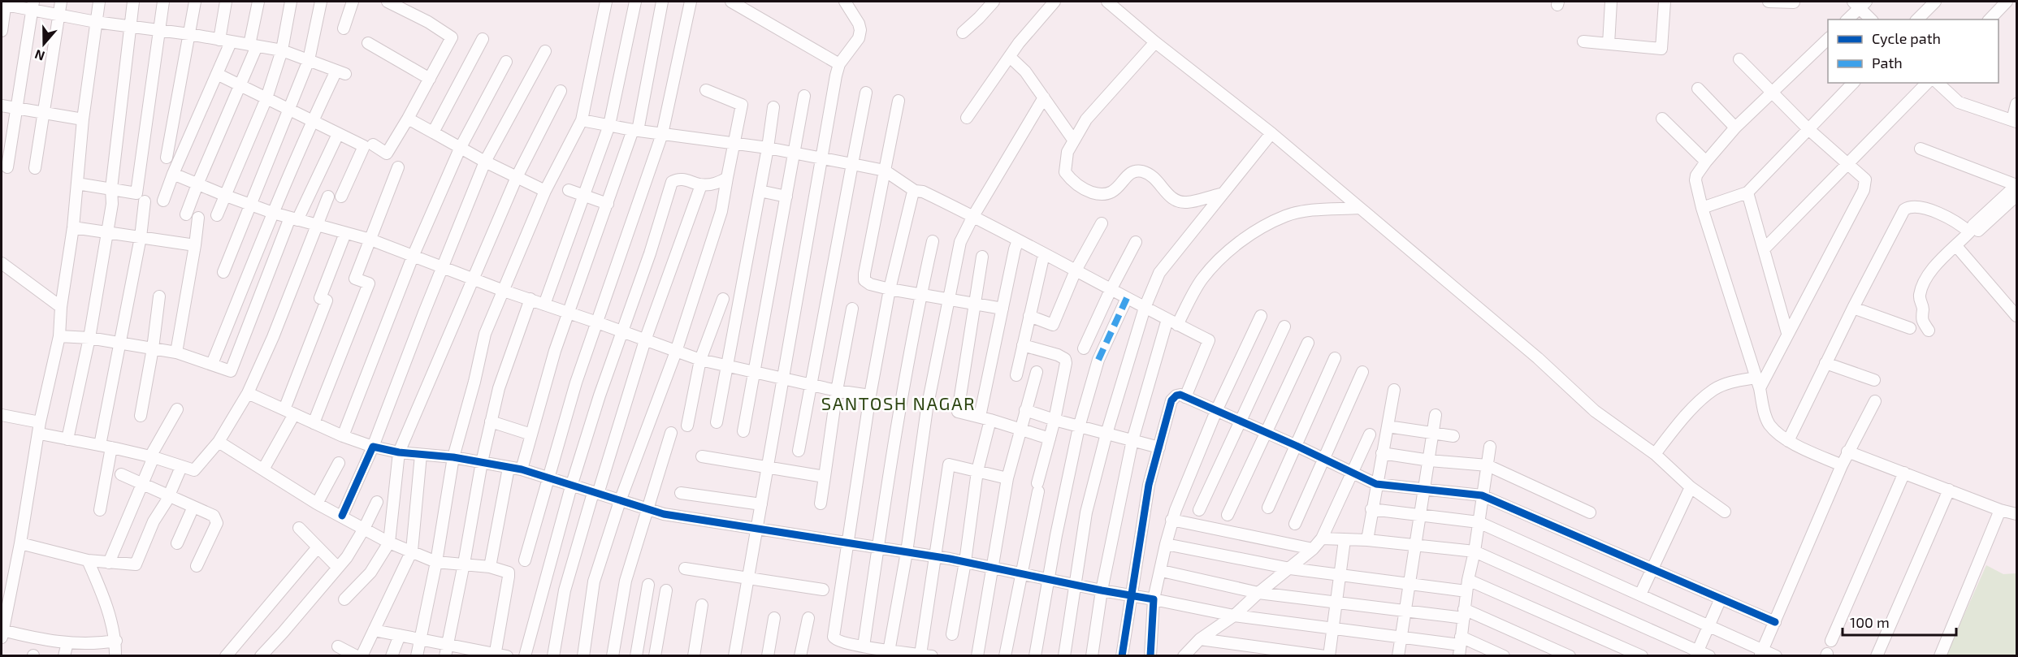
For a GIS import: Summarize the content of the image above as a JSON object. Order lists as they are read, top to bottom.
{
  "districts": ["SANTOSH NAGAR"],
  "legend": ["Cycle path", "Path"],
  "scale_bar": "100 m",
  "north": "bottom"
}
